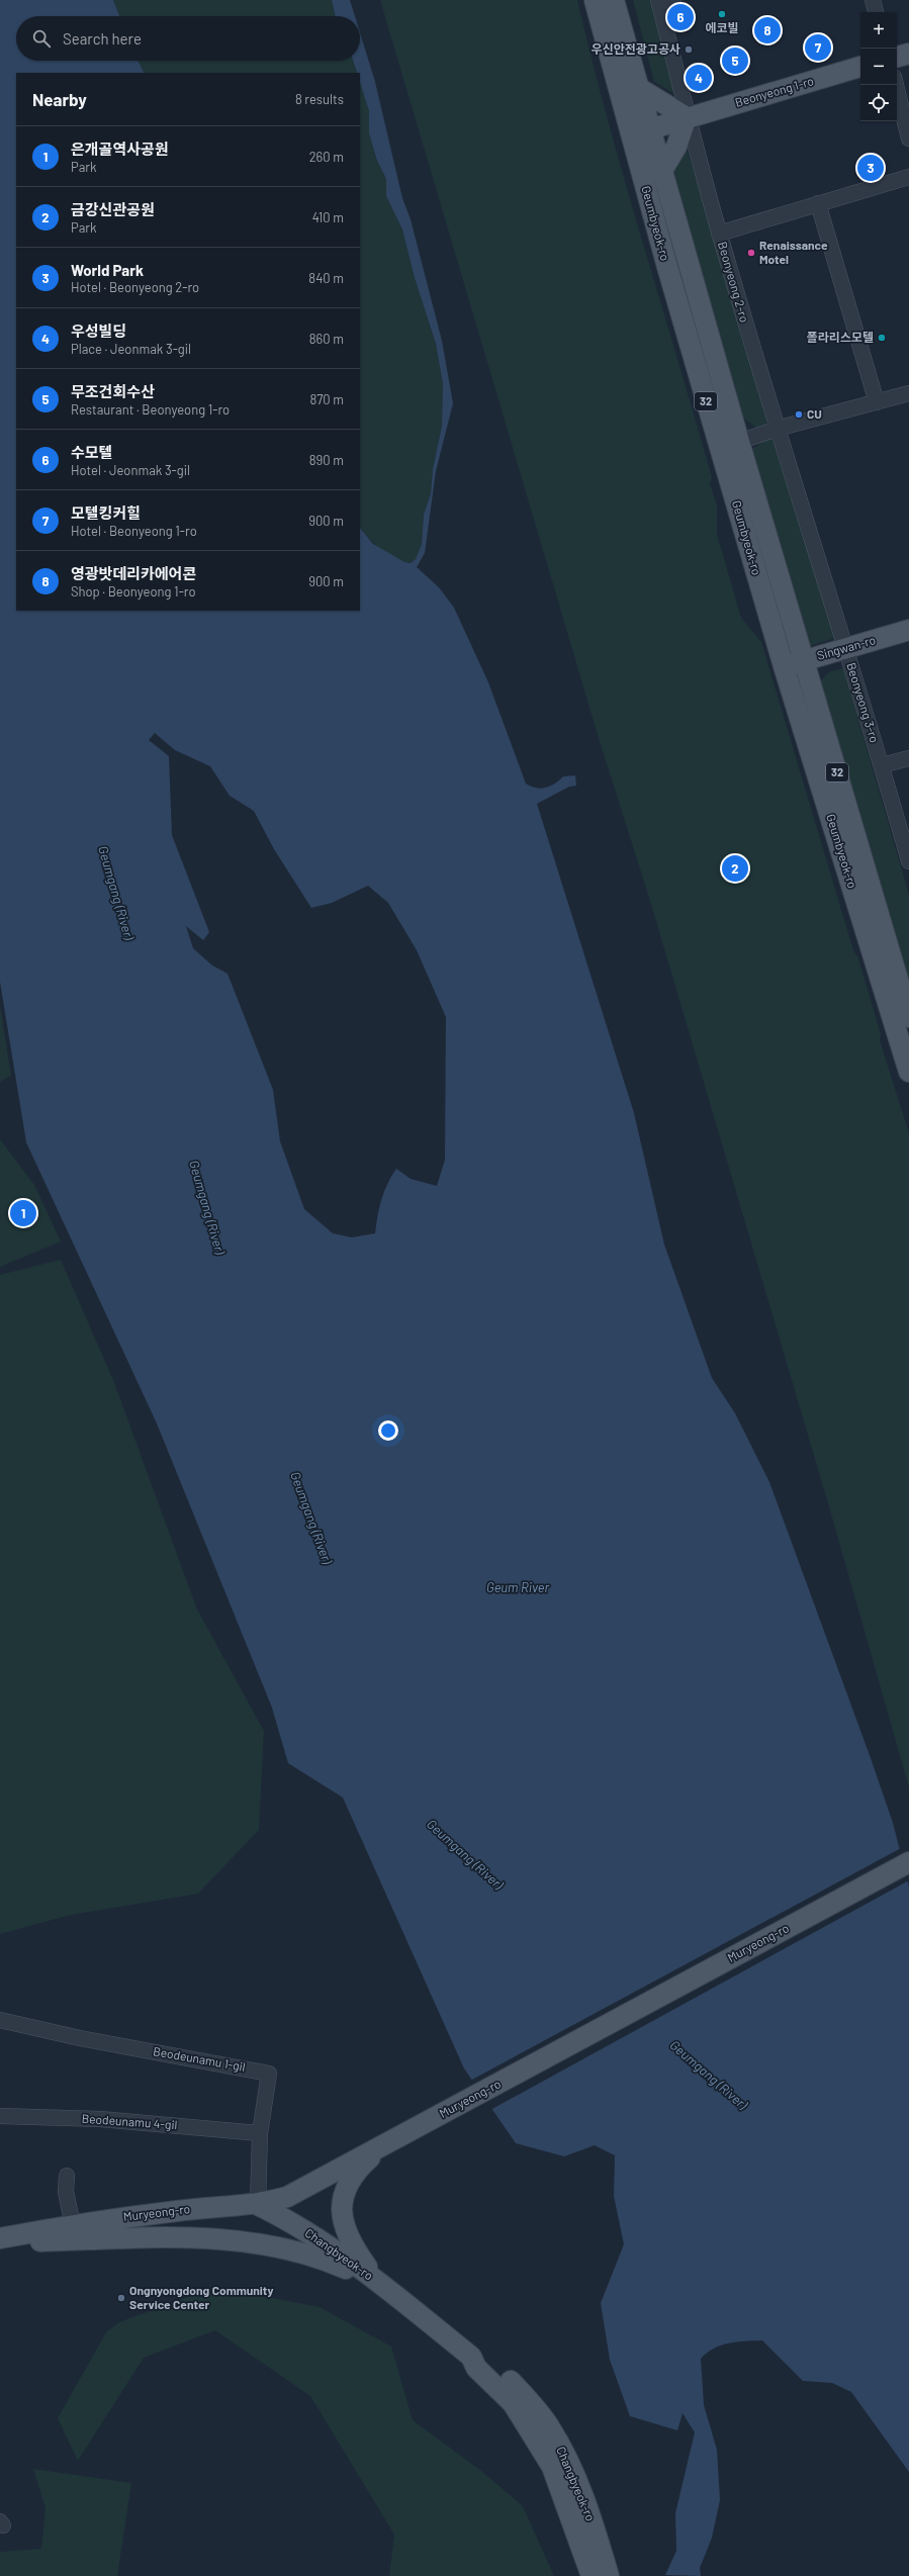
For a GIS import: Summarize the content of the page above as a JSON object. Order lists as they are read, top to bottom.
{
  "streets": {
    "main road": [
      "Beonyeong 1-ro",
      "Geumbyeok-ro",
      "32",
      "Singwan-ro",
      "Muryeong-ro",
      "Changbyeok-ro"
    ],
    "street": [
      "Beonyeong 2-ro",
      "Beonyeong 3-ro",
      "Beodeunamu 1-gil",
      "Beodeunamu 4-gil"
    ]
  },
  "crossings": [
    ["Beonyeong 1-ro", "Geumbyeok-ro"],
    ["Geumbyeok-ro", "Singwan-ro"],
    ["Beonyeong 2-ro", "Beonyeong 3-ro"],
    ["Singwan-ro", "Beonyeong 3-ro"],
    ["Muryeong-ro", "Beodeunamu 1-gil"],
    ["Muryeong-ro", "Changbyeok-ro"],
    ["Beodeunamu 1-gil", "Beodeunamu 4-gil"],
    ["Beodeunamu 1-gil", "Changbyeok-ro"]
  ],
  "water": ["Geumgang (River)", "Geum River"],
  "places": [
    "에코빌",
    "우신안전광고공사",
    "Renaissance Motel",
    "폴라리스모텔",
    "CU",
    "Ongnyongdong Community Service Center"
  ],
  "page": {
    "pins": [
      "6",
      "8",
      "7",
      "5",
      "4",
      "3",
      "2",
      "1"
    ],
    "map_buttons": ["+", "−"],
    "search": "Search here",
    "heading": ["Nearby", "8 results"],
    "list": [
      {
        "mark": "1",
        "name": "은개골역사공원",
        "note": "Park",
        "value": "260 m"
      },
      {
        "mark": "2",
        "name": "금강신관공원",
        "note": "Park",
        "value": "410 m"
      },
      {
        "mark": "3",
        "name": "World Park",
        "note": "Hotel · Beonyeong 2-ro",
        "value": "840 m"
      },
      {
        "mark": "4",
        "name": "우성빌딩",
        "note": "Place · Jeonmak 3-gil",
        "value": "860 m"
      },
      {
        "mark": "5",
        "name": "무조건회수산",
        "note": "Restaurant · Beonyeong 1-ro",
        "value": "870 m"
      },
      {
        "mark": "6",
        "name": "수모텔",
        "note": "Hotel · Jeonmak 3-gil",
        "value": "890 m"
      },
      {
        "mark": "7",
        "name": "모텔킹커힐",
        "note": "Hotel · Beonyeong 1-ro",
        "value": "900 m"
      },
      {
        "mark": "8",
        "name": "영광밧데리카에어콘",
        "note": "Shop · Beonyeong 1-ro",
        "value": "900 m"
      }
    ]
  }
}
